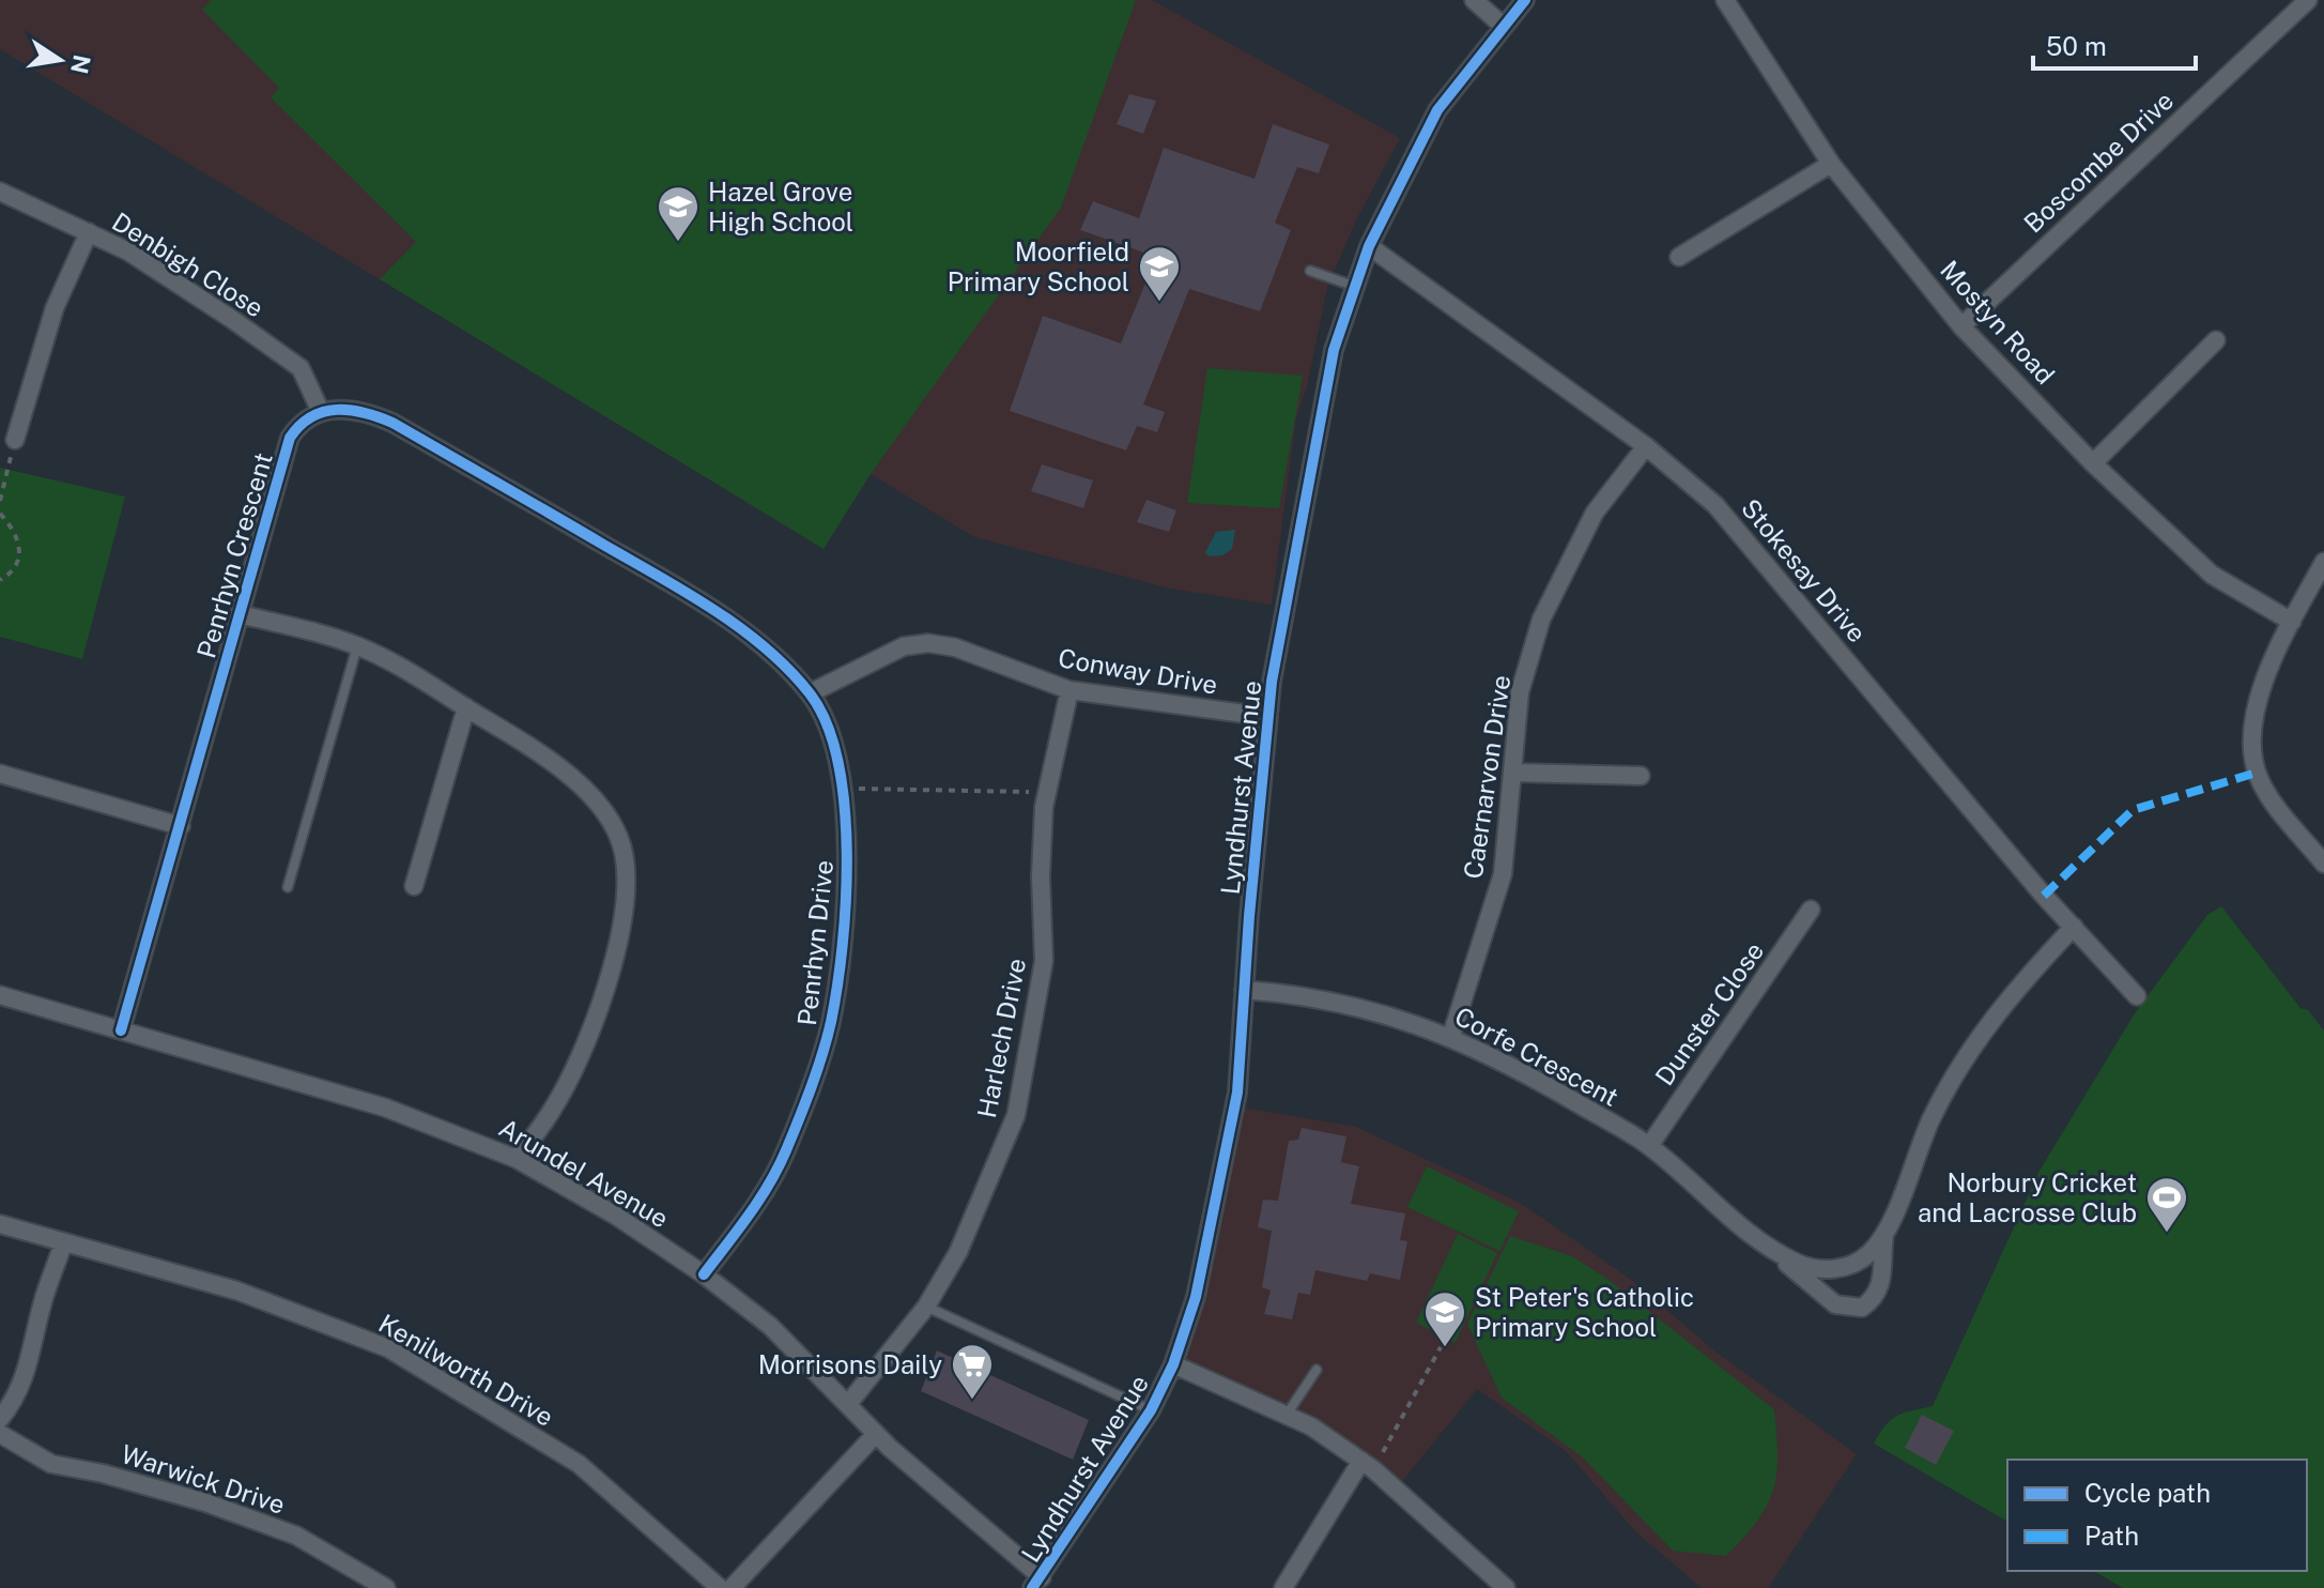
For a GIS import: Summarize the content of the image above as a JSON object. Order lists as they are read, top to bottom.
{
  "streets": {
    "street": [
      "Boscombe Drive",
      "Denbigh Close",
      "Mostyn Road",
      "Penrhyn Crescent",
      "Stokesay Drive",
      "Conway Drive",
      "Caernarvon Drive",
      "Lyndhurst Avenue",
      "Penrhyn Drive",
      "Dunster Close",
      "Harlech Drive",
      "Corfe Crescent",
      "Arundel Avenue",
      "Kenilworth Drive",
      "Warwick Drive"
    ]
  },
  "crossings": [
    ["Boscombe Drive", "Mostyn Road"],
    ["Denbigh Close", "Penrhyn Crescent"],
    ["Penrhyn Crescent", "Arundel Avenue"],
    ["Stokesay Drive", "Caernarvon Drive"],
    ["Stokesay Drive", "Lyndhurst Avenue"],
    ["Stokesay Drive", "Corfe Crescent"],
    ["Conway Drive", "Lyndhurst Avenue"],
    ["Conway Drive", "Penrhyn Drive"],
    ["Conway Drive", "Harlech Drive"],
    ["Caernarvon Drive", "Corfe Crescent"],
    ["Lyndhurst Avenue", "Corfe Crescent"],
    ["Lyndhurst Avenue", "Arundel Avenue"],
    ["Penrhyn Drive", "Arundel Avenue"],
    ["Dunster Close", "Corfe Crescent"],
    ["Harlech Drive", "Arundel Avenue"]
  ],
  "places": {
    "school or university": ["Hazel Grove High School", "Moorfield Primary School", "St Peter's Catholic Primary School"],
    "sports": ["Norbury Cricket and Lacrosse Club"],
    "supermarket": ["Morrisons Daily"]
  },
  "legend": ["Cycle path", "Path"],
  "scale_bar": "50 m",
  "north": "right"
}
